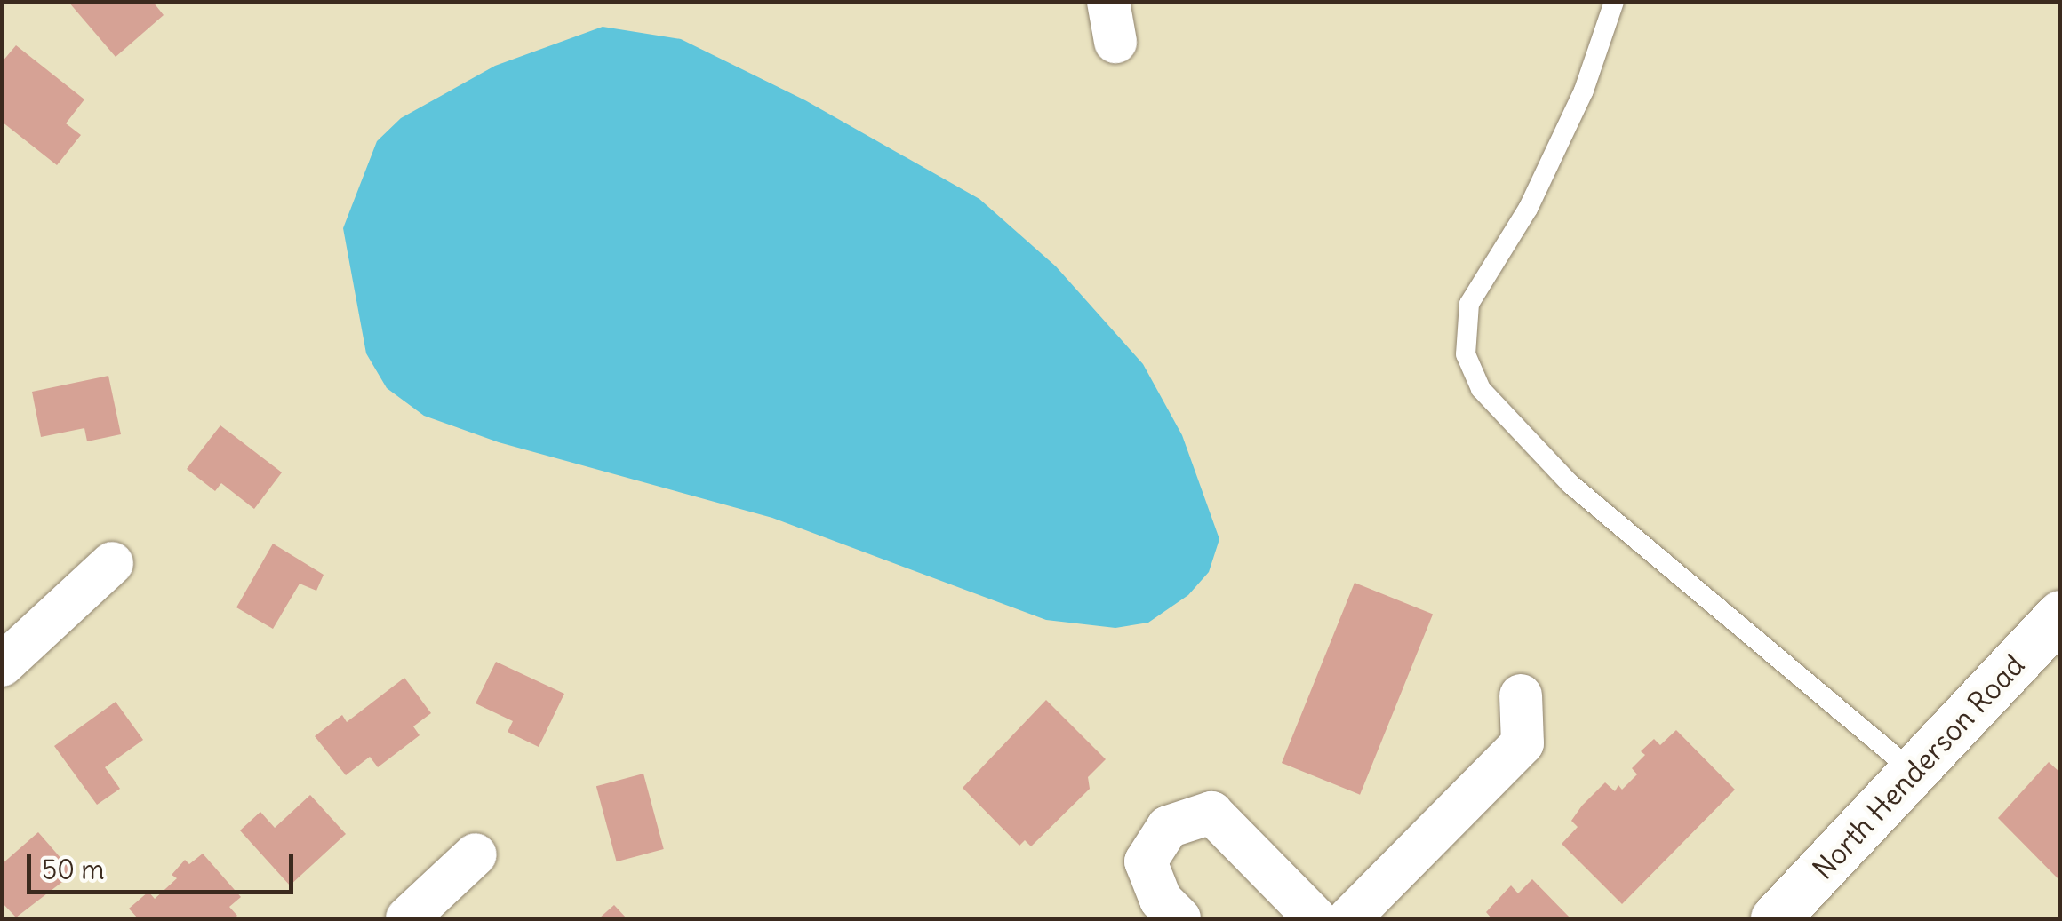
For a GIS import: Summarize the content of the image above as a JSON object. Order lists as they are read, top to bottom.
{
  "streets": {
    "main road": ["North Henderson Road"]
  },
  "scale_bar": "50 m"
}
